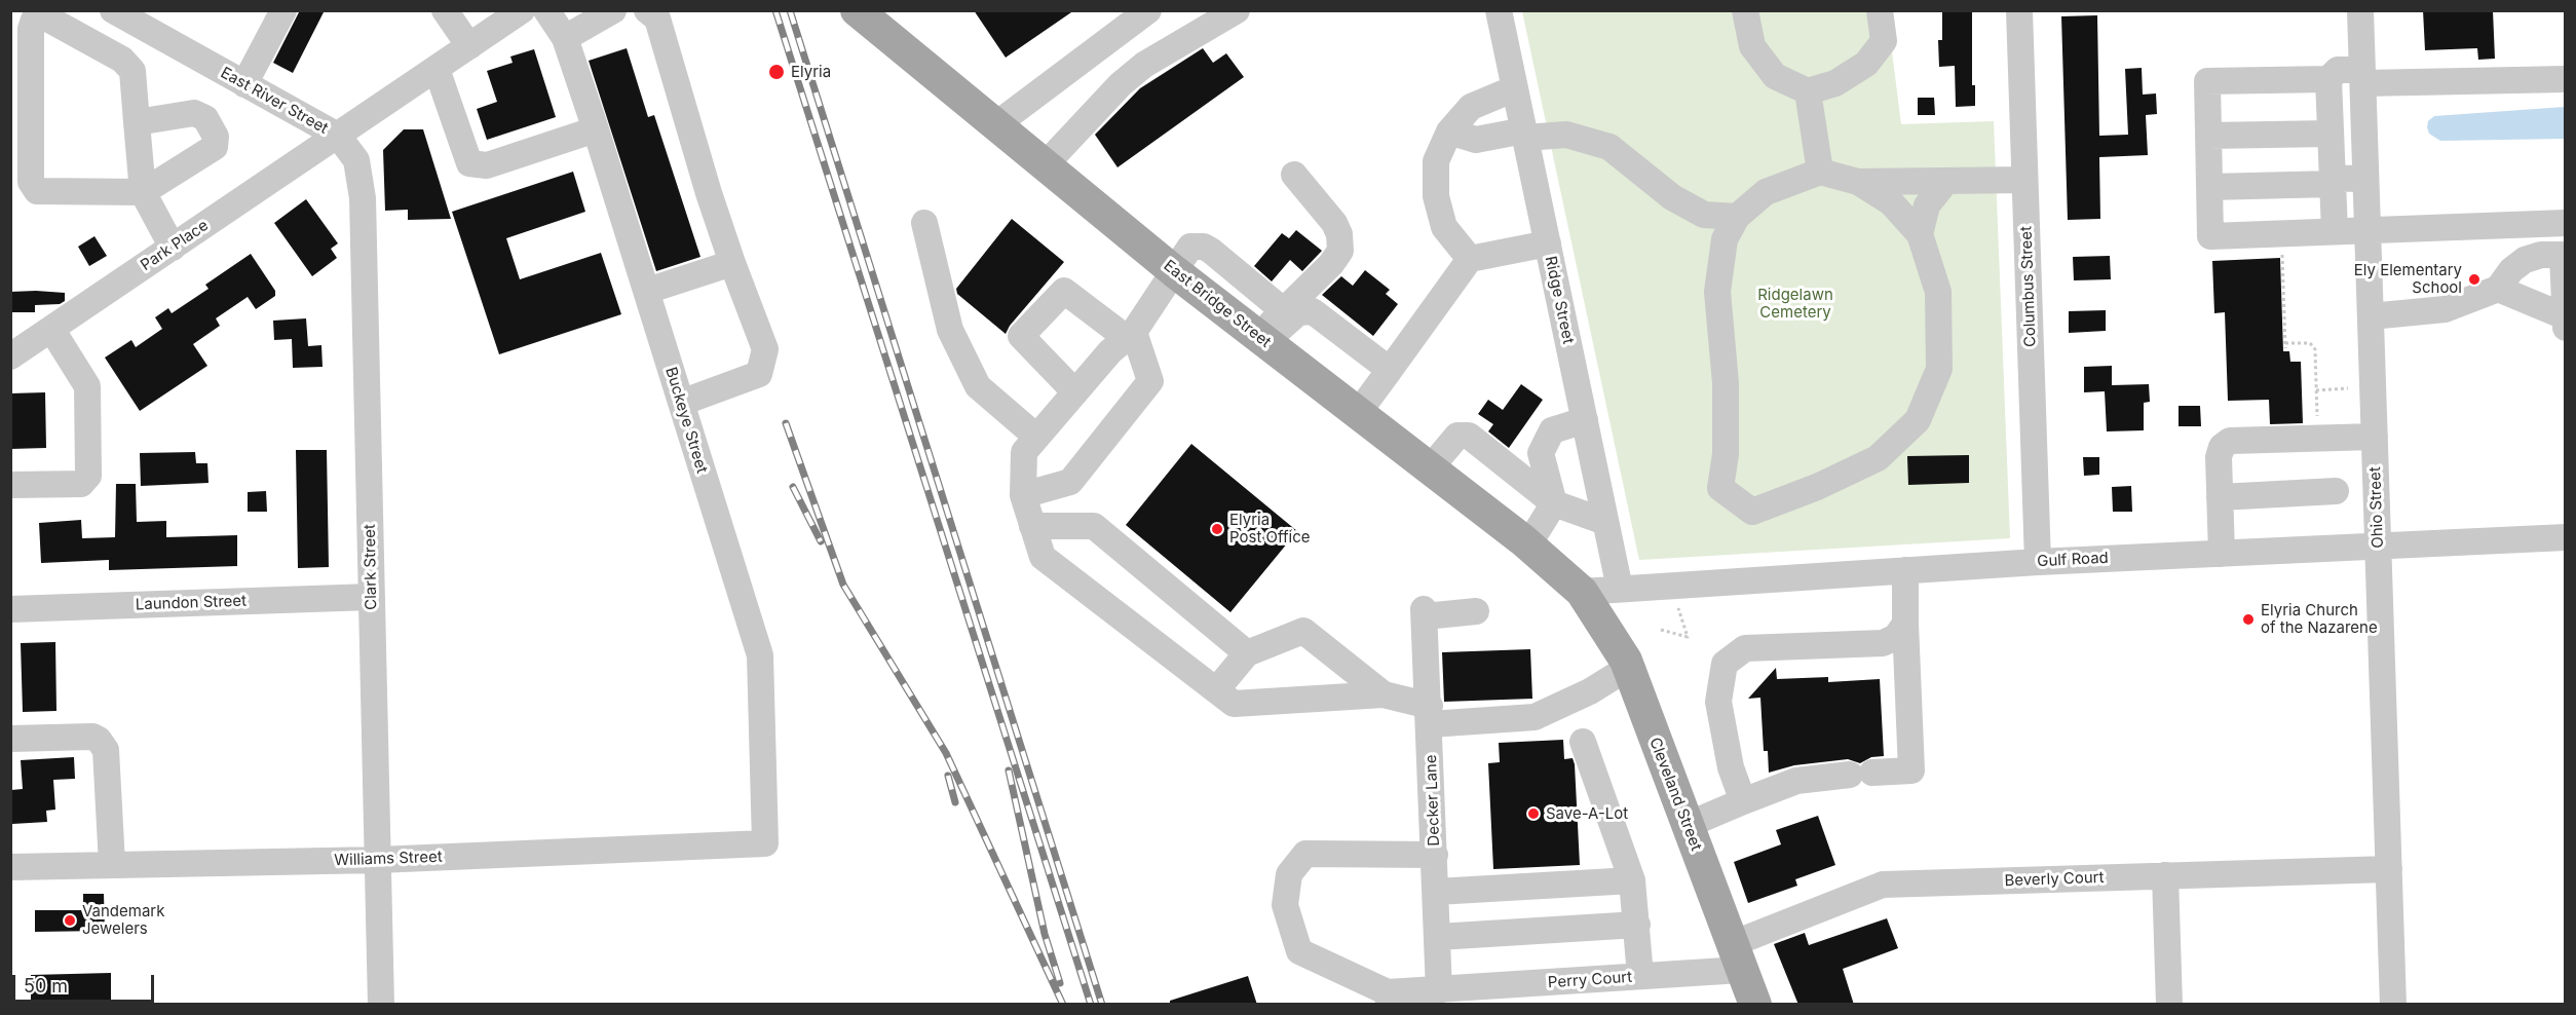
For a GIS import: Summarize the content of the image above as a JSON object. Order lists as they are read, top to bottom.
{
  "streets": {
    "main road": ["East Bridge Street", "Cleveland Street"],
    "street": [
      "East River Street",
      "Park Place",
      "Columbus Street",
      "Ridge Street",
      "Buckeye Street",
      "Ohio Street",
      "Gulf Road",
      "Clark Street",
      "Laundon Street",
      "Decker Lane",
      "Williams Street",
      "Beverly Court",
      "Perry Court"
    ]
  },
  "crossings": [
    ["East River Street", "Park Place"],
    ["East River Street", "Clark Street"],
    ["Park Place", "Clark Street"],
    ["Columbus Street", "Gulf Road"],
    ["Ridge Street", "Gulf Road"],
    ["East Bridge Street", "Gulf Road"],
    ["East Bridge Street", "Cleveland Street"],
    ["Buckeye Street", "Williams Street"],
    ["Ohio Street", "Gulf Road"],
    ["Ohio Street", "Beverly Court"],
    ["Gulf Road", "Cleveland Street"],
    ["Clark Street", "Laundon Street"],
    ["Clark Street", "Williams Street"],
    ["Cleveland Street", "Beverly Court"],
    ["Cleveland Street", "Perry Court"],
    ["Decker Lane", "Perry Court"],
    ["Beverly Court", "Perry Court"]
  ],
  "parks": ["Ridgelawn Cemetery"],
  "places": [
    "Elyria",
    "Ely Elementary School",
    "Elyria Post Office",
    "Elyria Church of the Nazarene",
    "Save-A-Lot",
    "Vandemark Jewelers"
  ],
  "scale_bar": "50 m"
}
